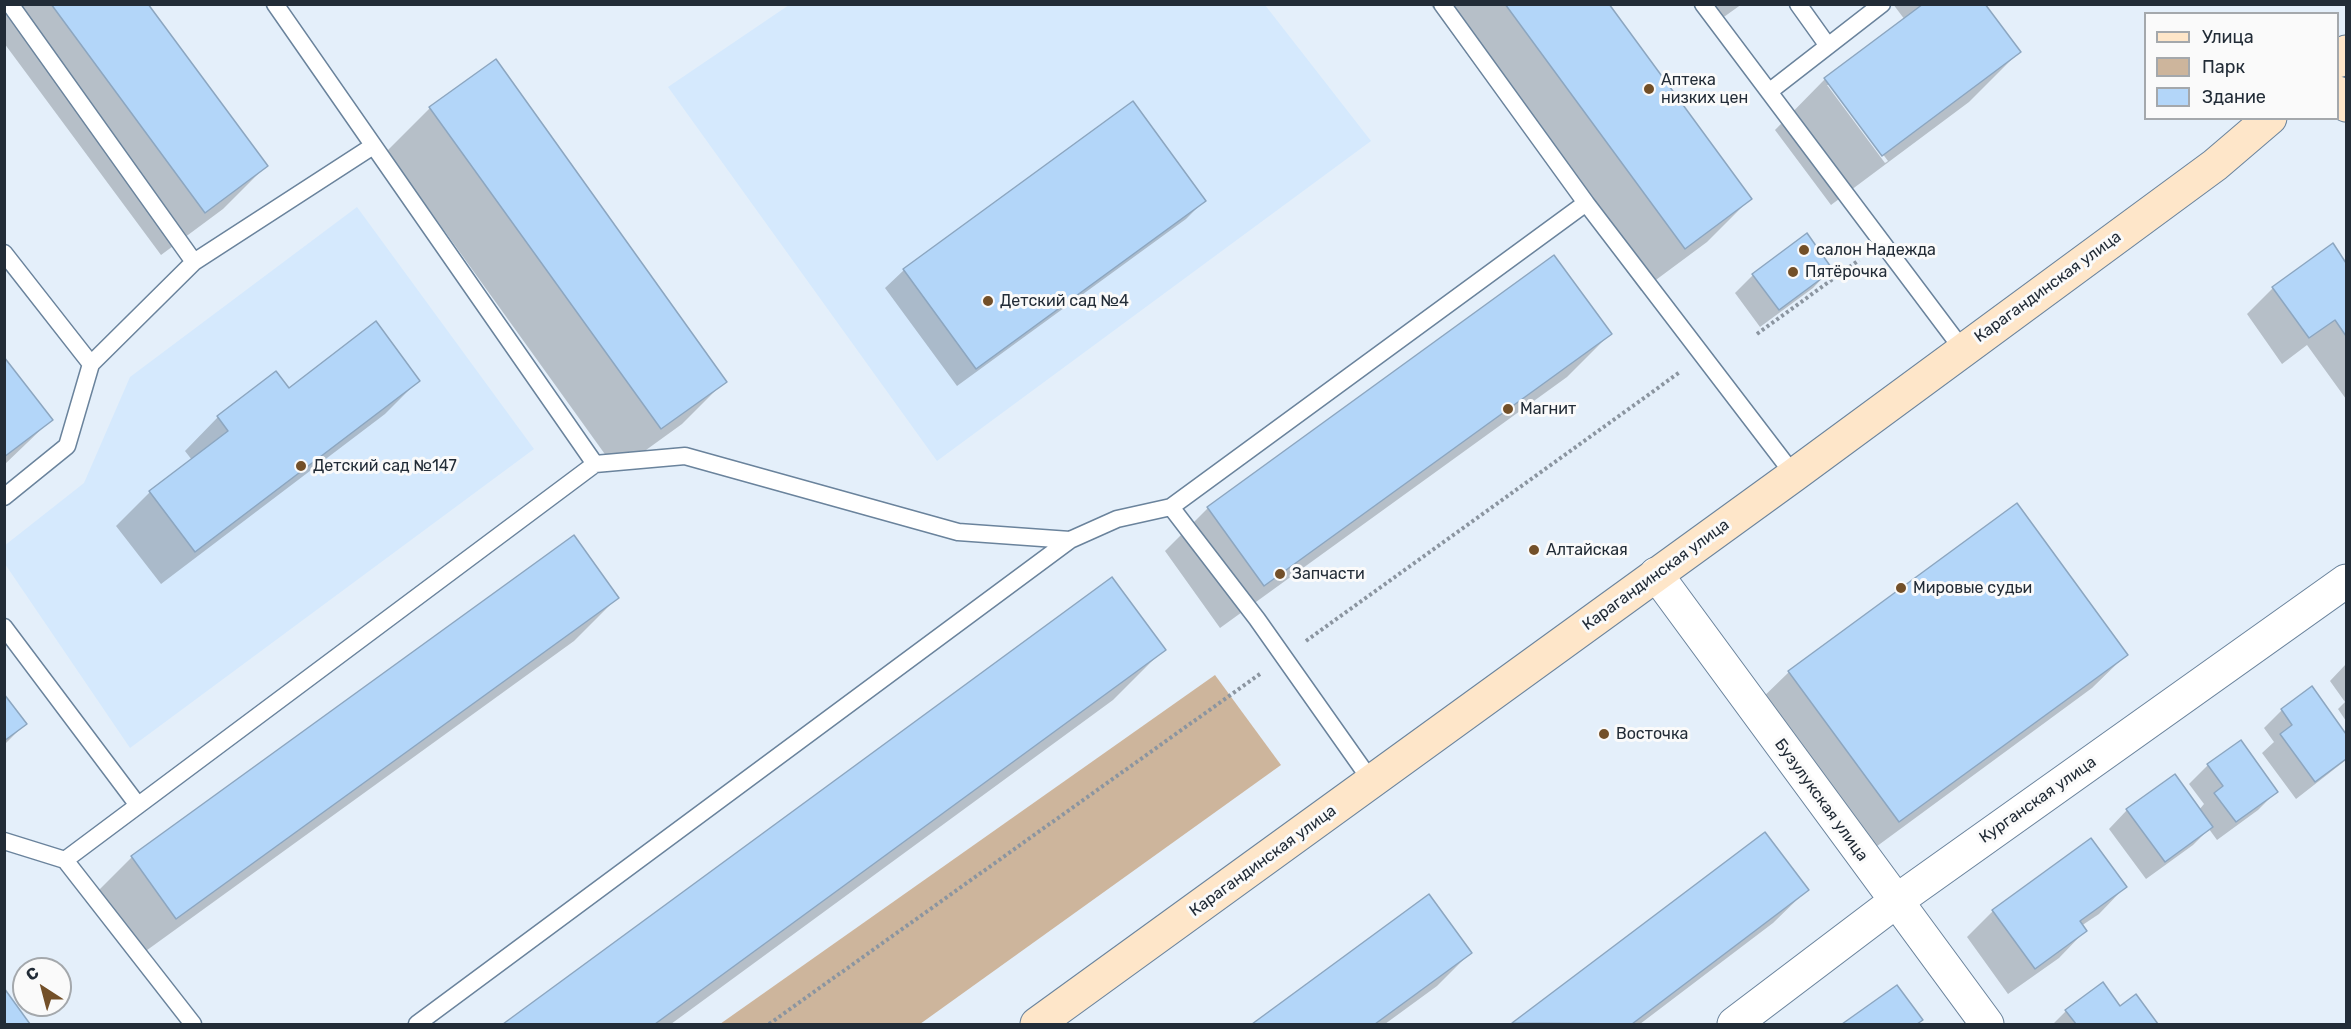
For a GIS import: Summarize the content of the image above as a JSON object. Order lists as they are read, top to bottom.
{
  "streets": {
    "main road": ["Карагандинская улица"],
    "street": ["Бузулукская улица", "Курганская улица"]
  },
  "crossings": [
    ["Карагандинская улица", "Бузулукская улица"],
    ["Бузулукская улица", "Курганская улица"]
  ],
  "places": [
    "Аптека низких цен",
    "салон Надежда",
    "Пятёрочка",
    "Детский сад №4",
    "Магнит",
    "Детский сад №147",
    "Алтайская",
    "Запчасти",
    "Мировые судьи",
    "Восточка"
  ],
  "legend": ["Улица", "Парк", "Здание"],
  "north": "top left"
}
